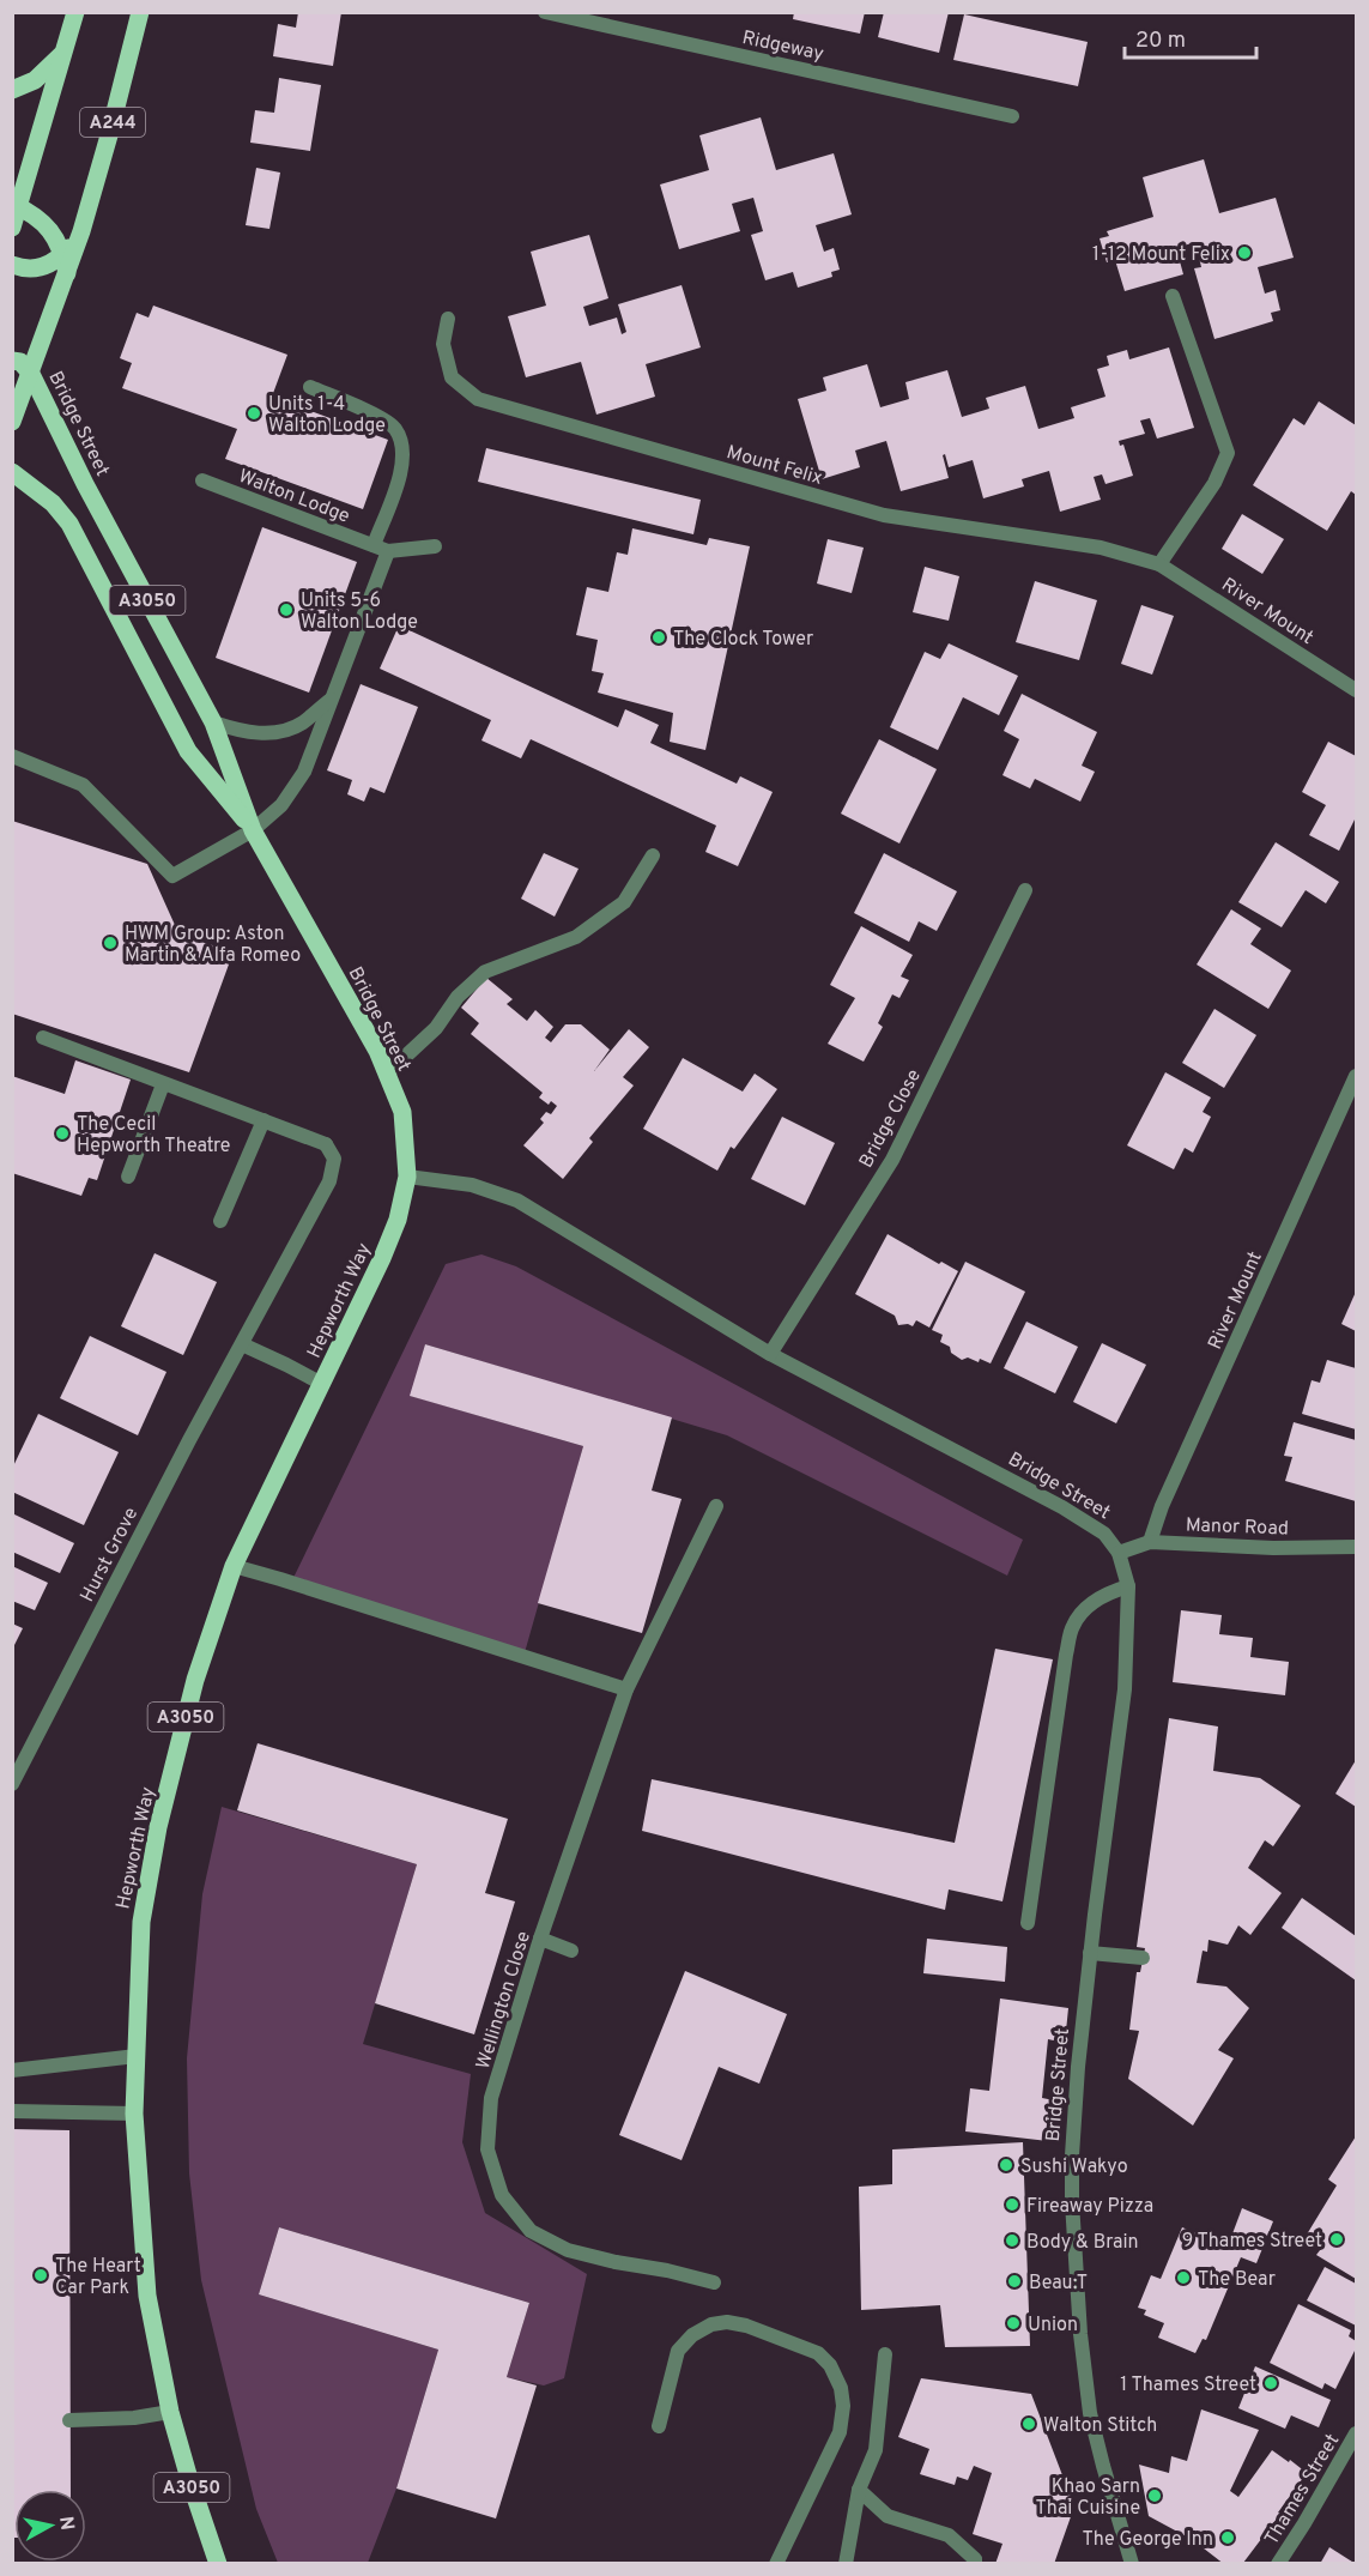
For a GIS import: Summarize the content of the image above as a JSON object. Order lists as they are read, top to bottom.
{
  "streets": {
    "main road": [
      "A244",
      "Bridge Street",
      "A3050",
      "Hepworth Way"
    ],
    "street": [
      "Ridgeway",
      "Mount Felix",
      "Walton Lodge",
      "River Mount",
      "Bridge Close",
      "Manor Road",
      "Hurst Grove",
      "Wellington Close",
      "Thames Street"
    ]
  },
  "crossings": [
    ["A244", "Bridge Street"],
    ["A244", "A3050"],
    ["Bridge Street", "A3050"],
    ["Bridge Street", "Bridge Close"],
    ["Bridge Street", "Hepworth Way"],
    ["Bridge Street", "Manor Road"],
    ["Mount Felix", "River Mount"],
    ["River Mount", "Manor Road"]
  ],
  "places": [
    "1-12 Mount Felix",
    "Units 1-4 Walton Lodge",
    "Units 5-6 Walton Lodge",
    "The Clock Tower",
    "HWM Group: Aston Martin & Alfa Romeo",
    "The Cecil Hepworth Theatre",
    "Sushi Wakyo",
    "Fireaway Pizza",
    "9 Thames Street",
    "Body & Brain",
    "The Heart Car Park",
    "The Bear",
    "Beau:T",
    "Union",
    "1 Thames Street",
    "Walton Stitch",
    "Khao Sarn Thai Cuisine",
    "The George Inn"
  ],
  "scale_bar": "20 m",
  "north": "right"
}
